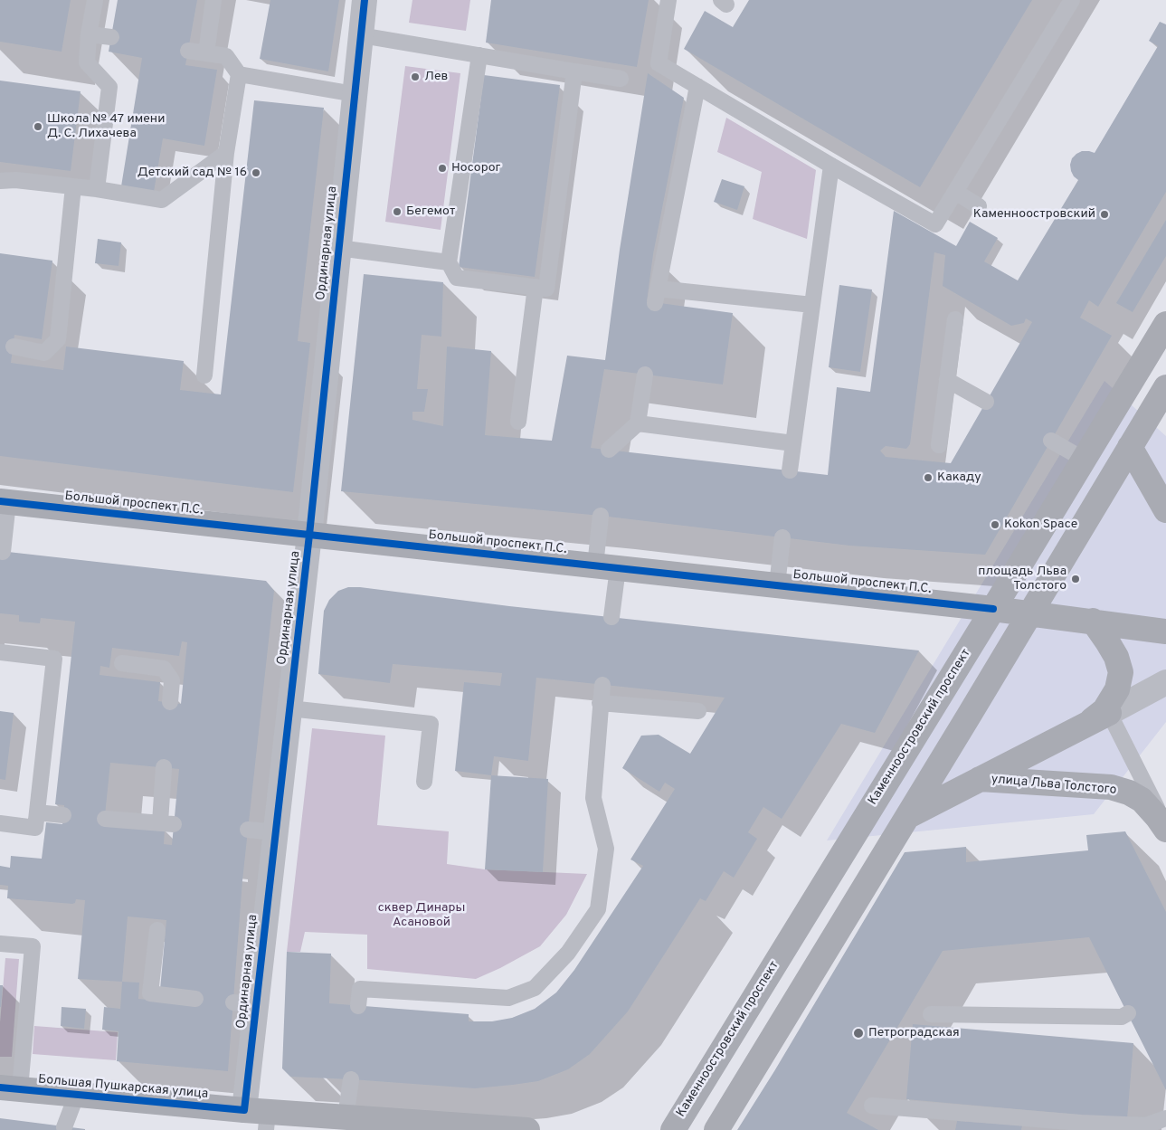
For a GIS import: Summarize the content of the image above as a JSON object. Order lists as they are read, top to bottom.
{
  "streets": {
    "main road": [
      "Большой проспект П.С.",
      "Каменноостровский проспект",
      "улица Льва Толстого",
      "Большая Пушкарская улица"
    ],
    "street": ["Ординарная улица"]
  },
  "crossings": [
    ["Ординарная улица", "Большой проспект П.С."],
    ["Ординарная улица", "Большая Пушкарская улица"],
    ["Большой проспект П.С.", "Каменноостровский проспект"]
  ],
  "parks": ["сквер Динары Асановой"],
  "places": [
    "Лев",
    "Школа № 47 имени Д. С. Лихачева",
    "Носорог",
    "Детский сад № 16",
    "Бегемот",
    "Каменноостровский",
    "Какаду",
    "Kokon Space",
    "площадь Льва Толстого",
    "Петроградская"
  ]
}
